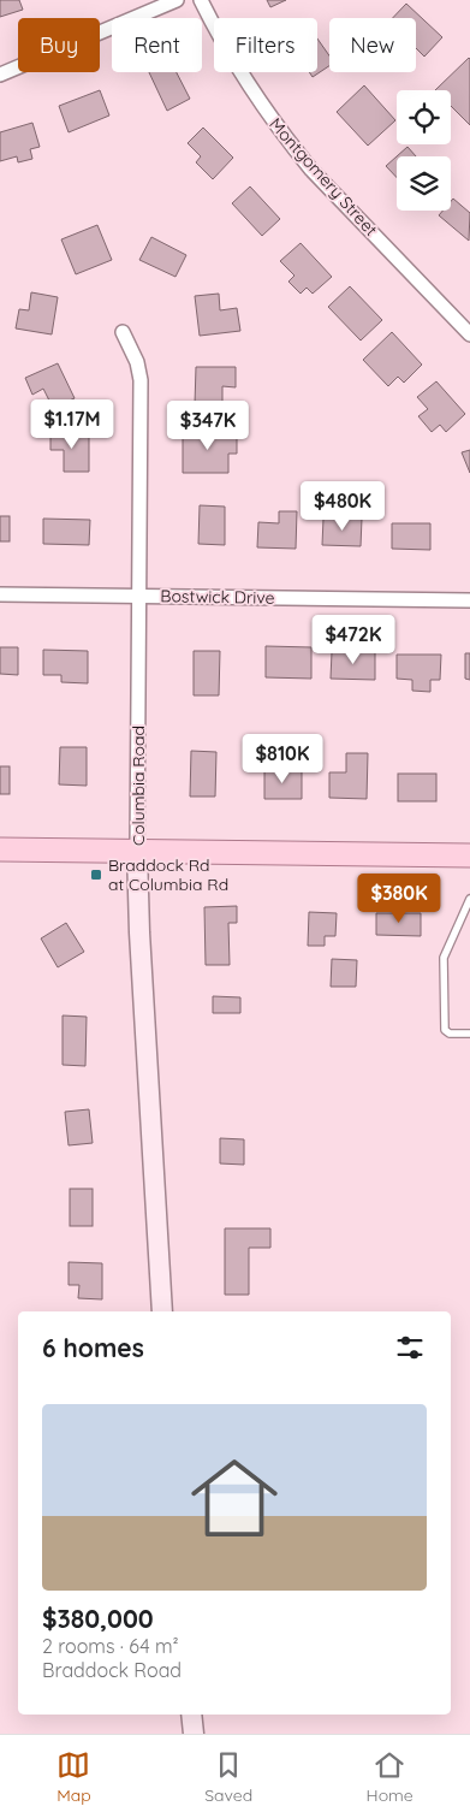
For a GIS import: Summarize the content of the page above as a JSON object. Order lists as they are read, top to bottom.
{
  "streets": {
    "street": ["Montgomery Street", "Bostwick Drive", "Columbia Road"]
  },
  "crossings": [
    ["Bostwick Drive", "Columbia Road"]
  ],
  "places": {
    "transit": ["Braddock Rd at Columbia Rd"]
  },
  "page": {
    "chip": [
      "Buy",
      "Rent",
      "Filters",
      "New"
    ],
    "price": [
      "$1.17M",
      "$347K",
      "$480K",
      "$472K",
      "$810K",
      "$380K"
    ],
    "heading": "6 homes",
    "list": [
      {
        "name": "$380,000",
        "note": "2 rooms · 64 m² · Braddock Road"
      }
    ],
    "tabs": ["Map", "Saved", "Home"]
  }
}
